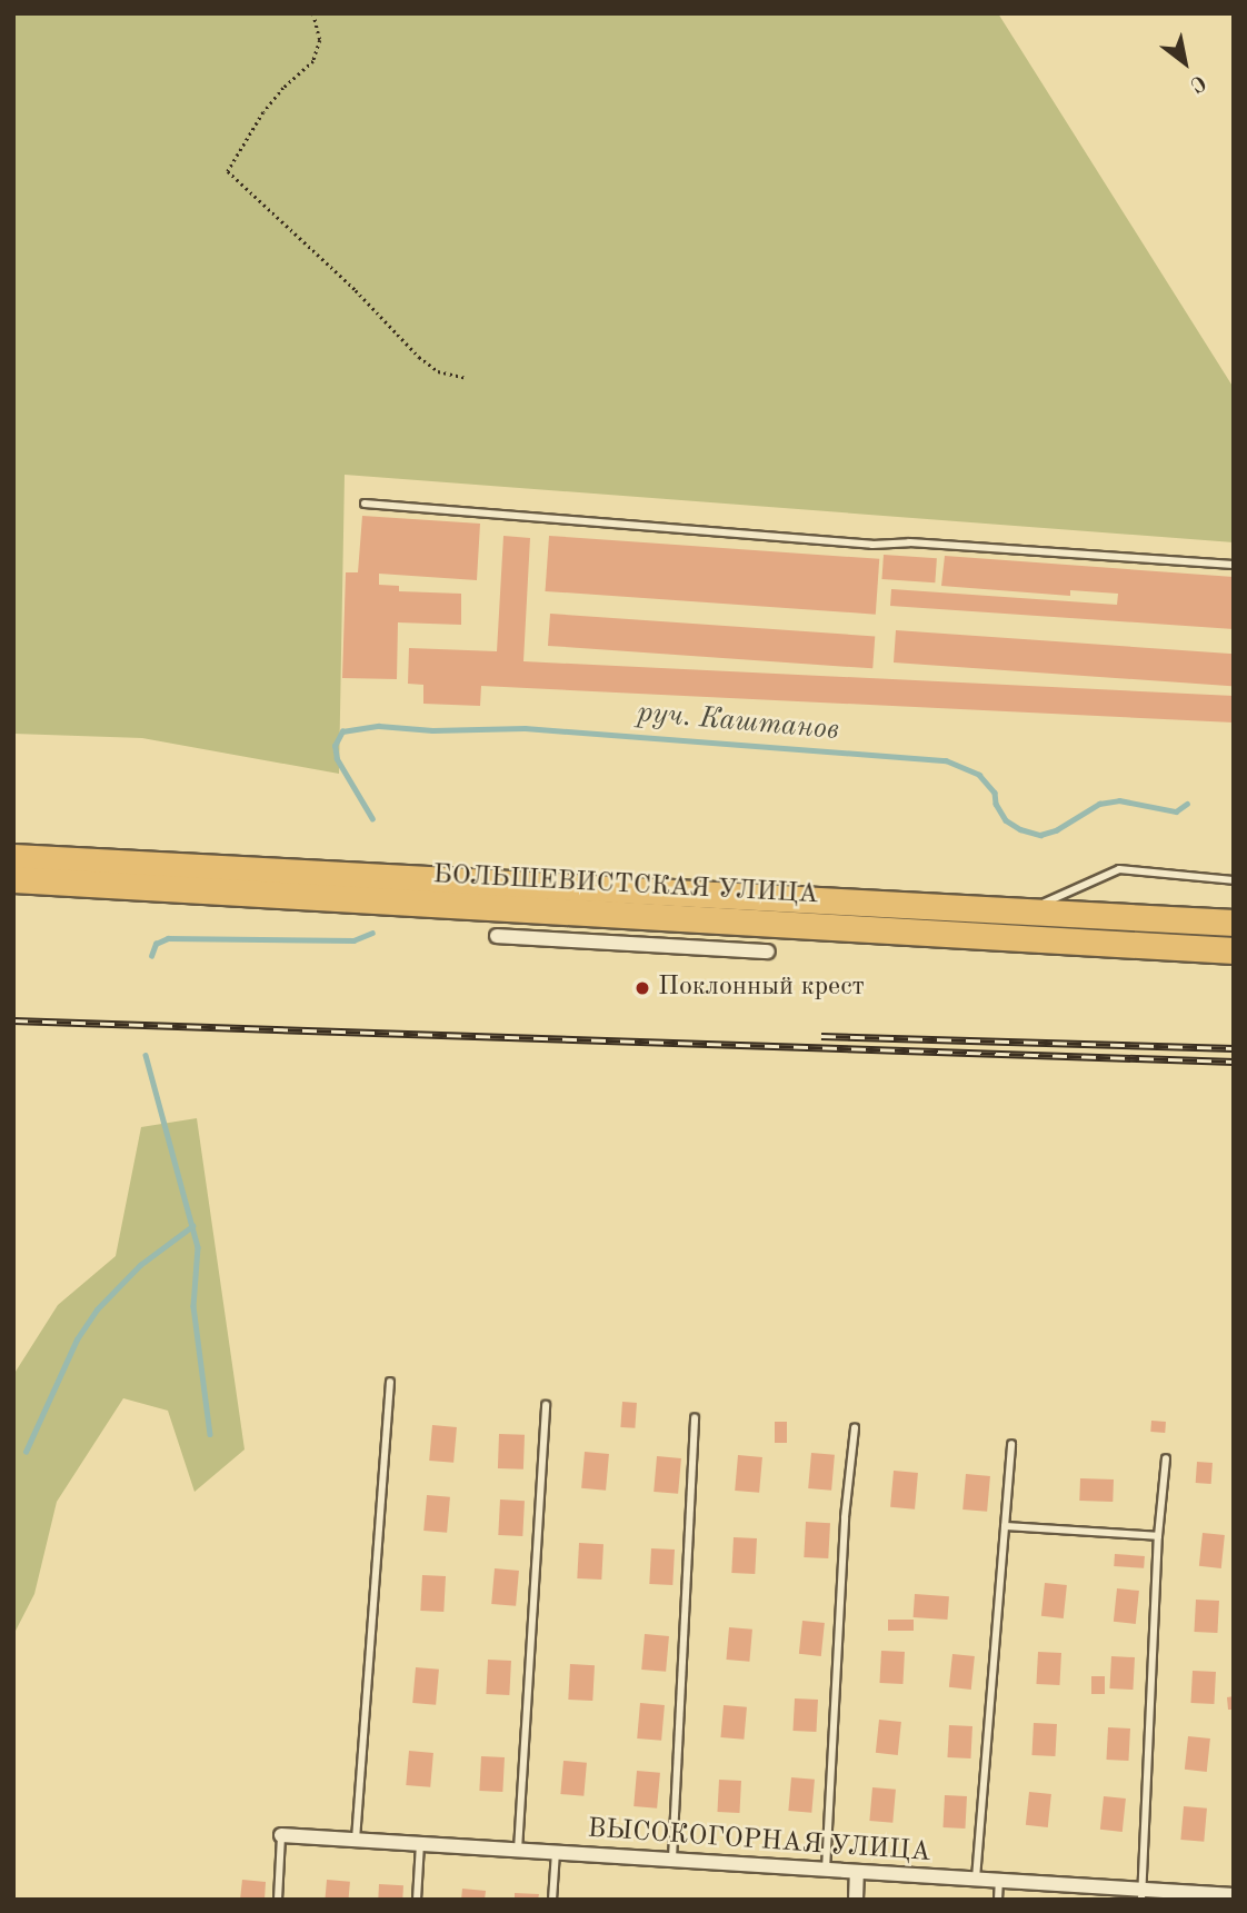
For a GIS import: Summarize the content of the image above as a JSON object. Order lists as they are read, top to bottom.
{
  "streets": {
    "highway": ["БОЛЬШЕВИСТСКАЯ УЛИЦА"],
    "street": ["ВЫСОКОГОРНАЯ УЛИЦА"]
  },
  "water": ["руч. Каштанов"],
  "places": ["Поклонный крест"],
  "north": "bottom right"
}
